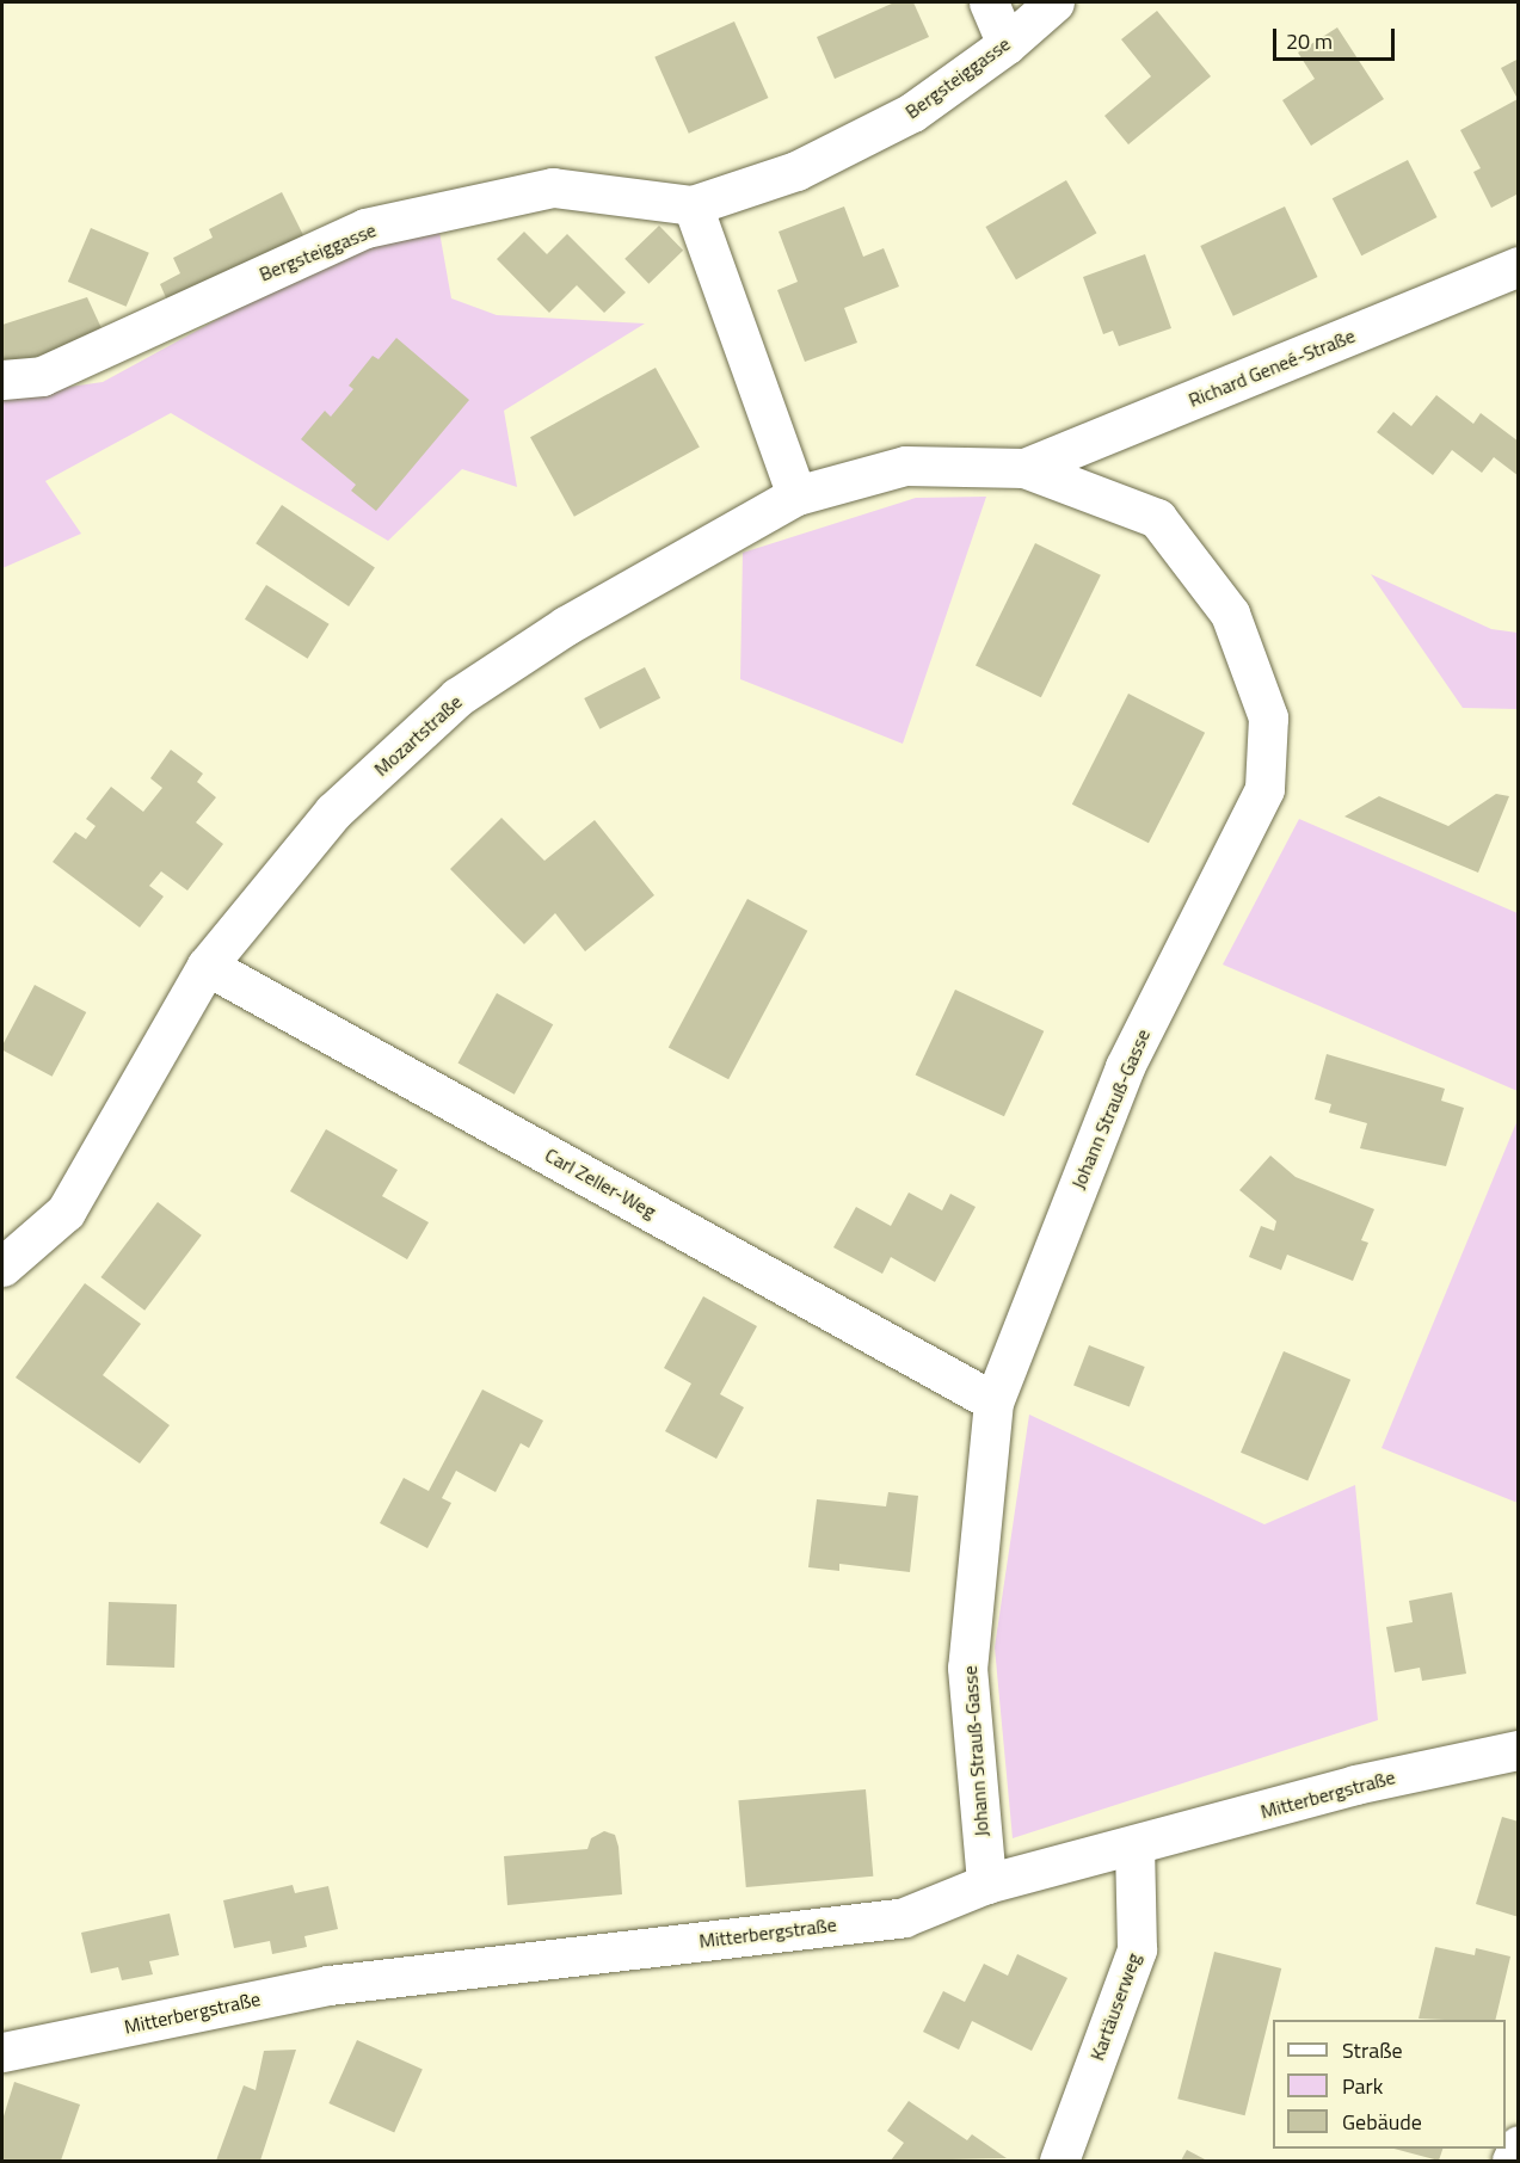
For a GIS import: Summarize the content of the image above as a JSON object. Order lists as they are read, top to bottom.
{
  "streets": {
    "street": [
      "Bergsteiggasse",
      "Richard Geneé-Straße",
      "Mozartstraße",
      "Johann Strauß-Gasse",
      "Carl Zeller-Weg",
      "Mitterbergstraße",
      "Kartäuserweg"
    ]
  },
  "crossings": [
    ["Richard Geneé-Straße", "Mozartstraße"],
    ["Richard Geneé-Straße", "Johann Strauß-Gasse"],
    ["Mozartstraße", "Johann Strauß-Gasse"],
    ["Mozartstraße", "Carl Zeller-Weg"],
    ["Johann Strauß-Gasse", "Carl Zeller-Weg"],
    ["Johann Strauß-Gasse", "Mitterbergstraße"],
    ["Mitterbergstraße", "Kartäuserweg"]
  ],
  "legend": ["Straße", "Park", "Gebäude"],
  "scale_bar": "20 m"
}
